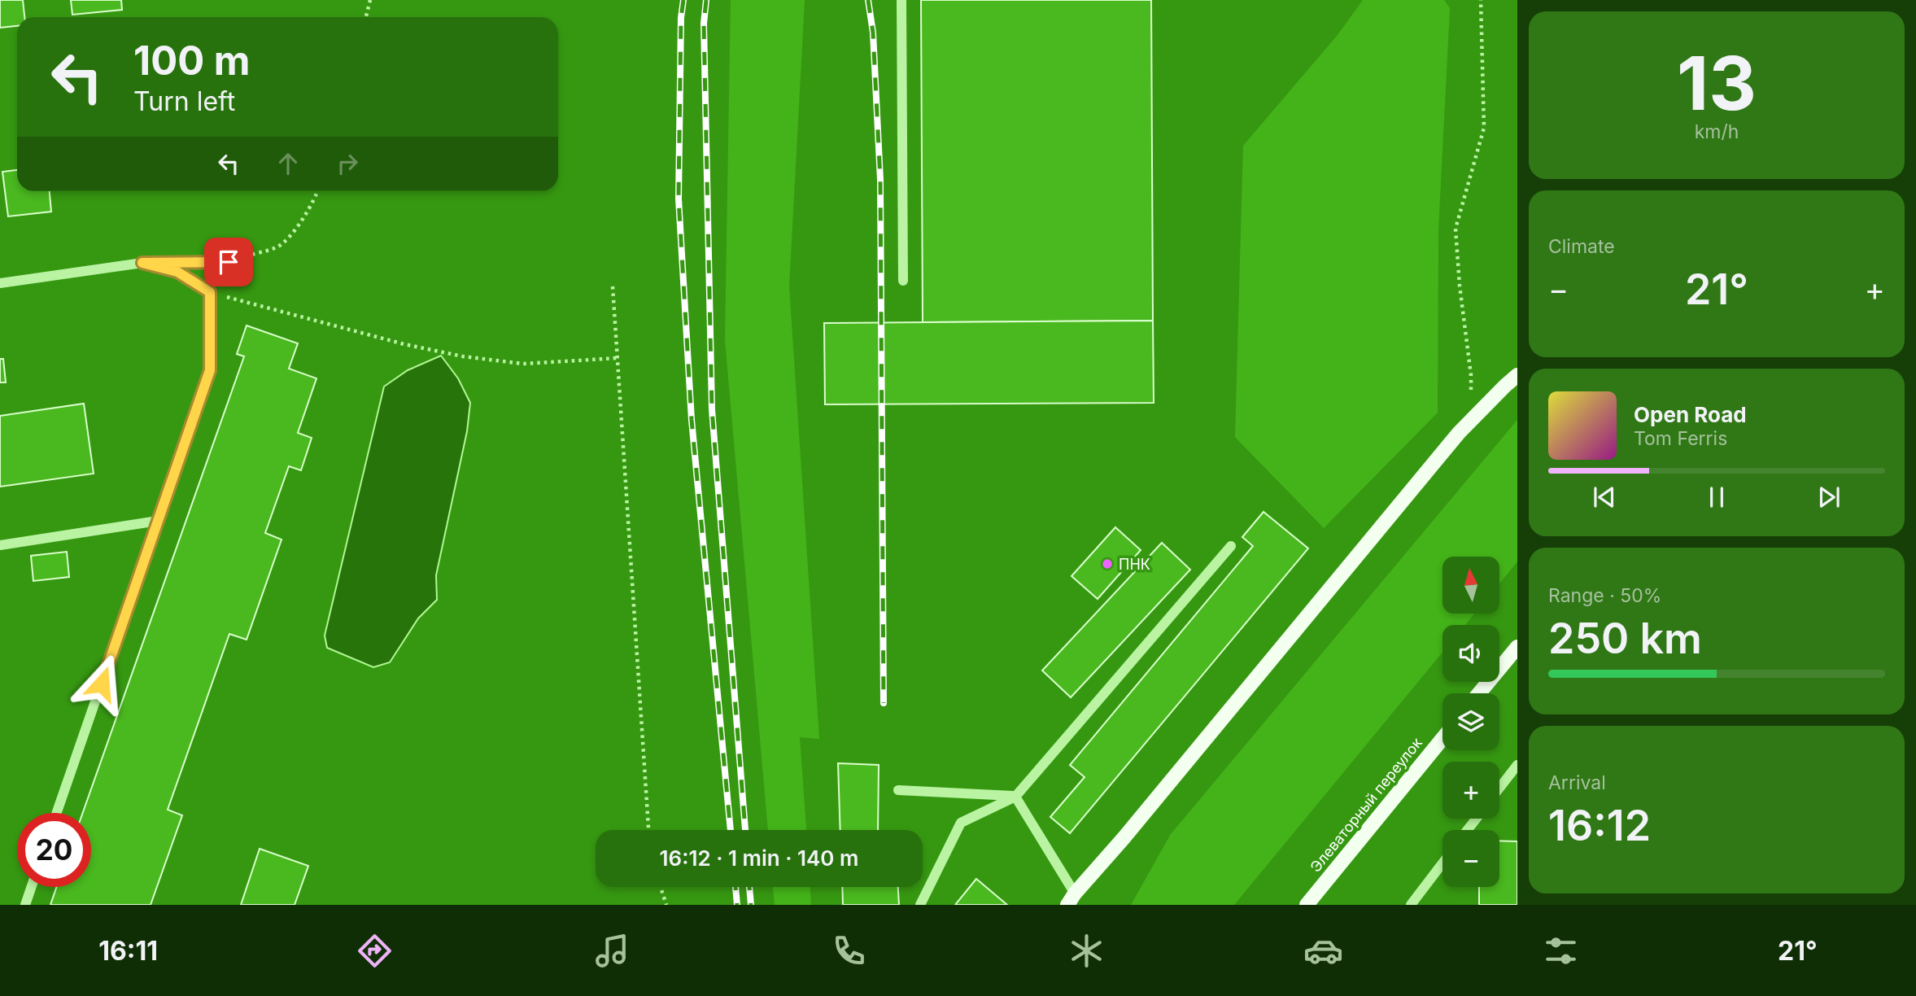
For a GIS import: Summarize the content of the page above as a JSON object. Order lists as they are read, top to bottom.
{
  "streets": {
    "main road": ["Элеваторный переулок"]
  },
  "places": ["ПНК"],
  "north": "top",
  "page": {
    "tile": [
      ["13", "km/h"],
      "Climate",
      ["Range · 50%", "250 km"],
      ["Arrival", "16:12"]
    ],
    "turn": ["100 m", "Turn left"],
    "heat": ["−", "21°", "+"],
    "song": ["Open Road", "Tom Ferris"],
    "map_buttons": ["+", "−"],
    "limit": "20",
    "trip": "16:12 · 1 min · 140 m",
    "tabs": ["16:11", "21°"]
  }
}
